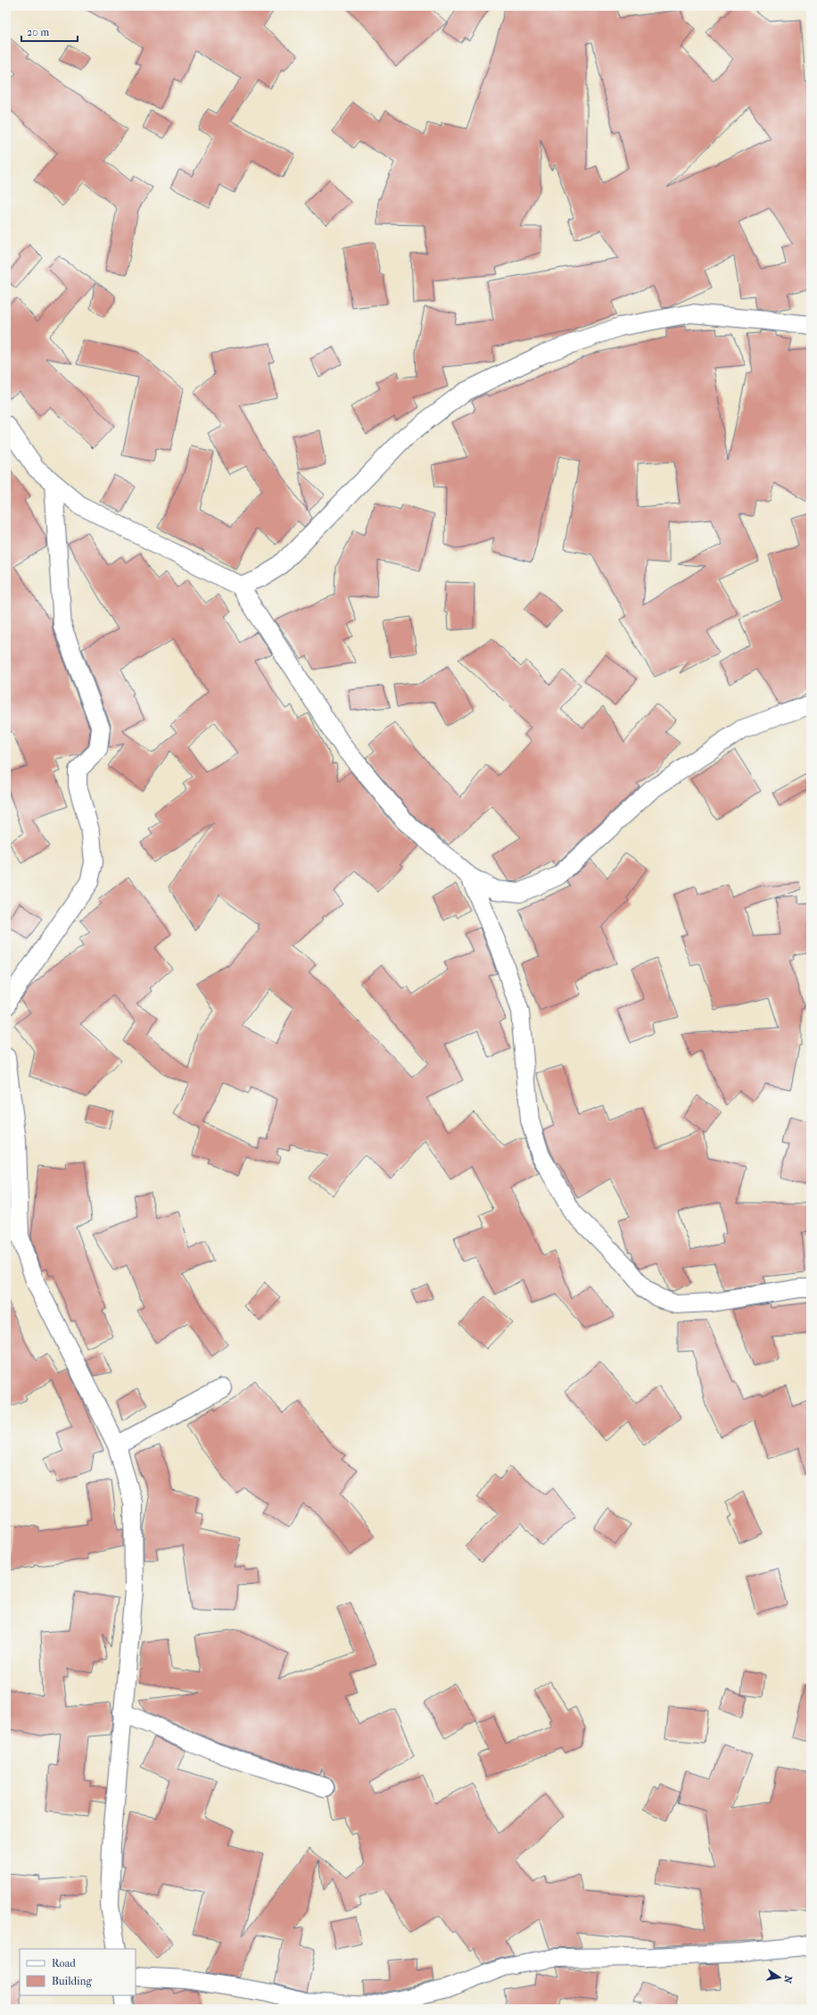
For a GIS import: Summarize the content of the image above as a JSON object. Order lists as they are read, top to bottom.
{
  "legend": ["Road", "Building"],
  "scale_bar": "20 m",
  "north": "right"
}
